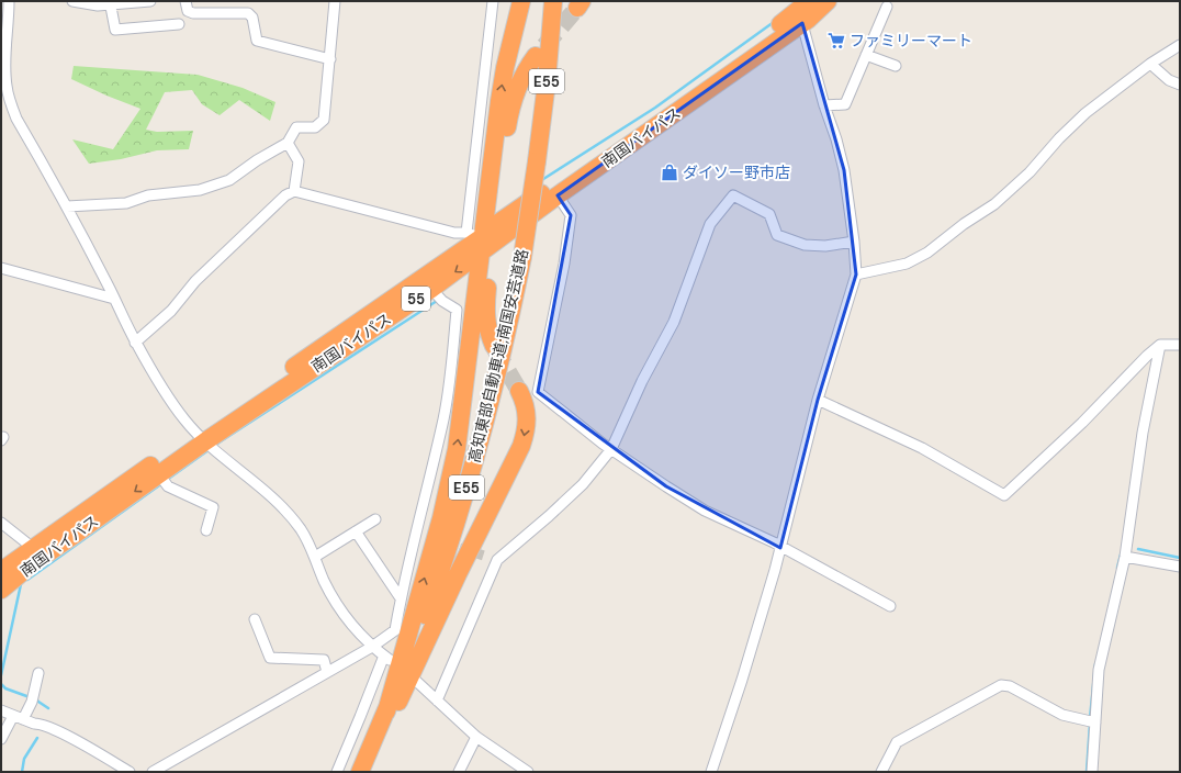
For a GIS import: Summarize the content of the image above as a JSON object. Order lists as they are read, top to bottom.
{
  "streets": {
    "highway": [
      "E55",
      "南国バイパス",
      "55",
      "高知東部自動車道;南国安芸道路"
    ]
  },
  "places": {
    "supermarket": ["ファミリーマート"],
    "shop": ["ダイソー野市店"]
  }
}
